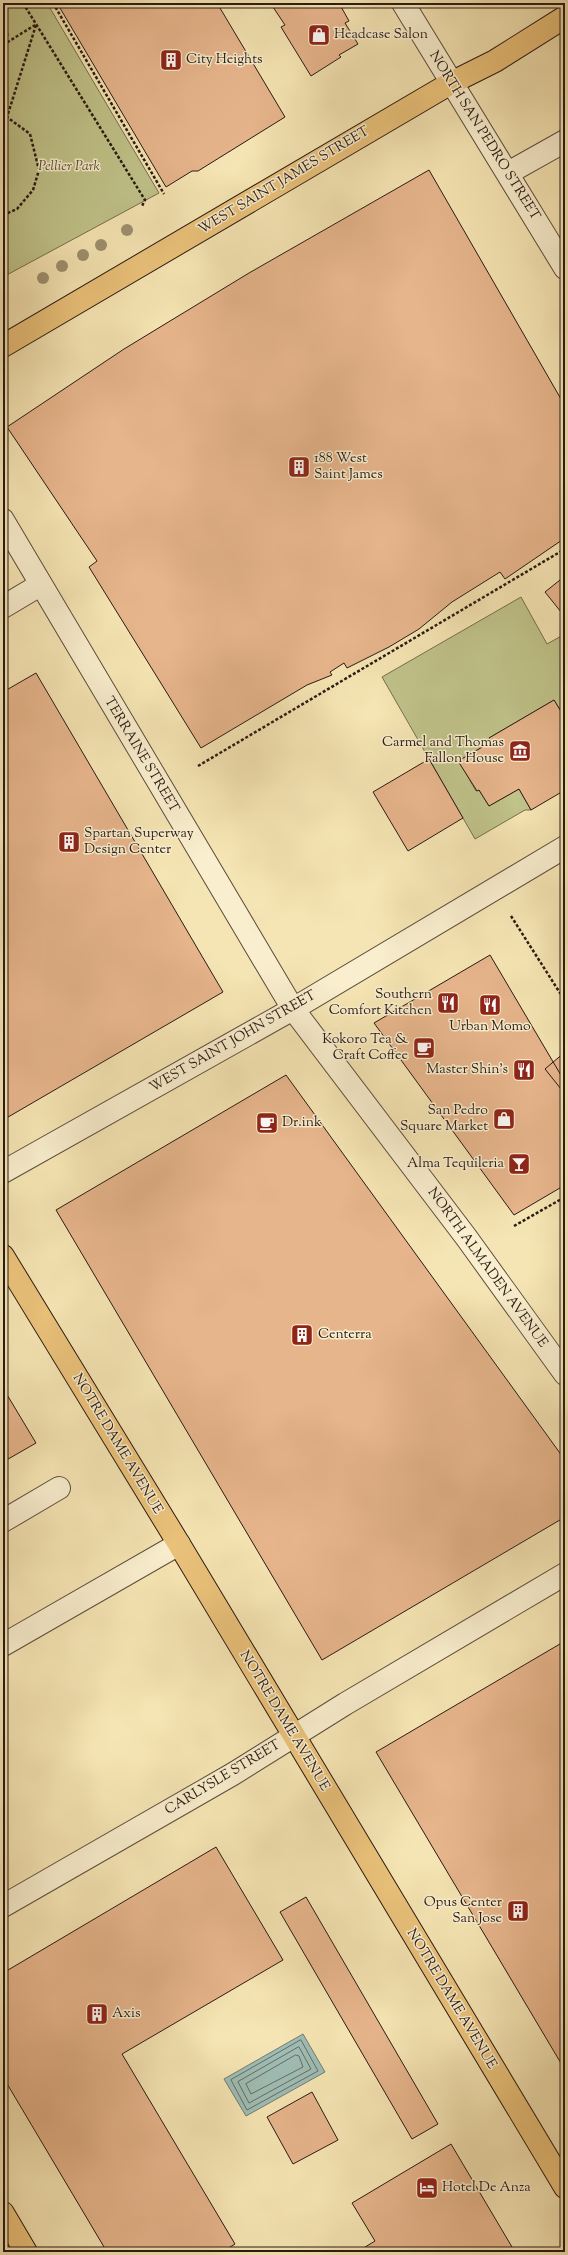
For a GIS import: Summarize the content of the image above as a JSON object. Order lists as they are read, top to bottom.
{
  "streets": {
    "main road": ["WEST SAINT JAMES STREET", "NOTRE DAME AVENUE"],
    "street": [
      "NORTH SAN PEDRO STREET",
      "TERRAINE STREET",
      "WEST SAINT JOHN STREET",
      "NORTH ALMADEN AVENUE",
      "CARLYSLE STREET"
    ]
  },
  "crossings": [
    ["NORTH SAN PEDRO STREET", "WEST SAINT JAMES STREET"],
    ["TERRAINE STREET", "WEST SAINT JOHN STREET"],
    ["TERRAINE STREET", "NORTH ALMADEN AVENUE"],
    ["WEST SAINT JOHN STREET", "NORTH ALMADEN AVENUE"],
    ["NOTRE DAME AVENUE", "CARLYSLE STREET"]
  ],
  "parks": ["Pellier Park"],
  "places": {
    "shop": ["Headcase Salon", "San Pedro Square Market"],
    "building": [
      "City Heights",
      "188 West Saint James",
      "Spartan Superway Design Center",
      "Centerra",
      "Opus Center San Jose",
      "Axis"
    ],
    "museum": ["Carmel and Thomas Fallon House"],
    "restaurant": ["Southern Comfort Kitchen", "Urban Momo", "Master Shin's"],
    "cafe": ["Kokoro Tea & Craft Coffee", "Dr.ink"],
    "bar": ["Alma Tequileria"],
    "hotel": ["Hotel De Anza"]
  }
}
